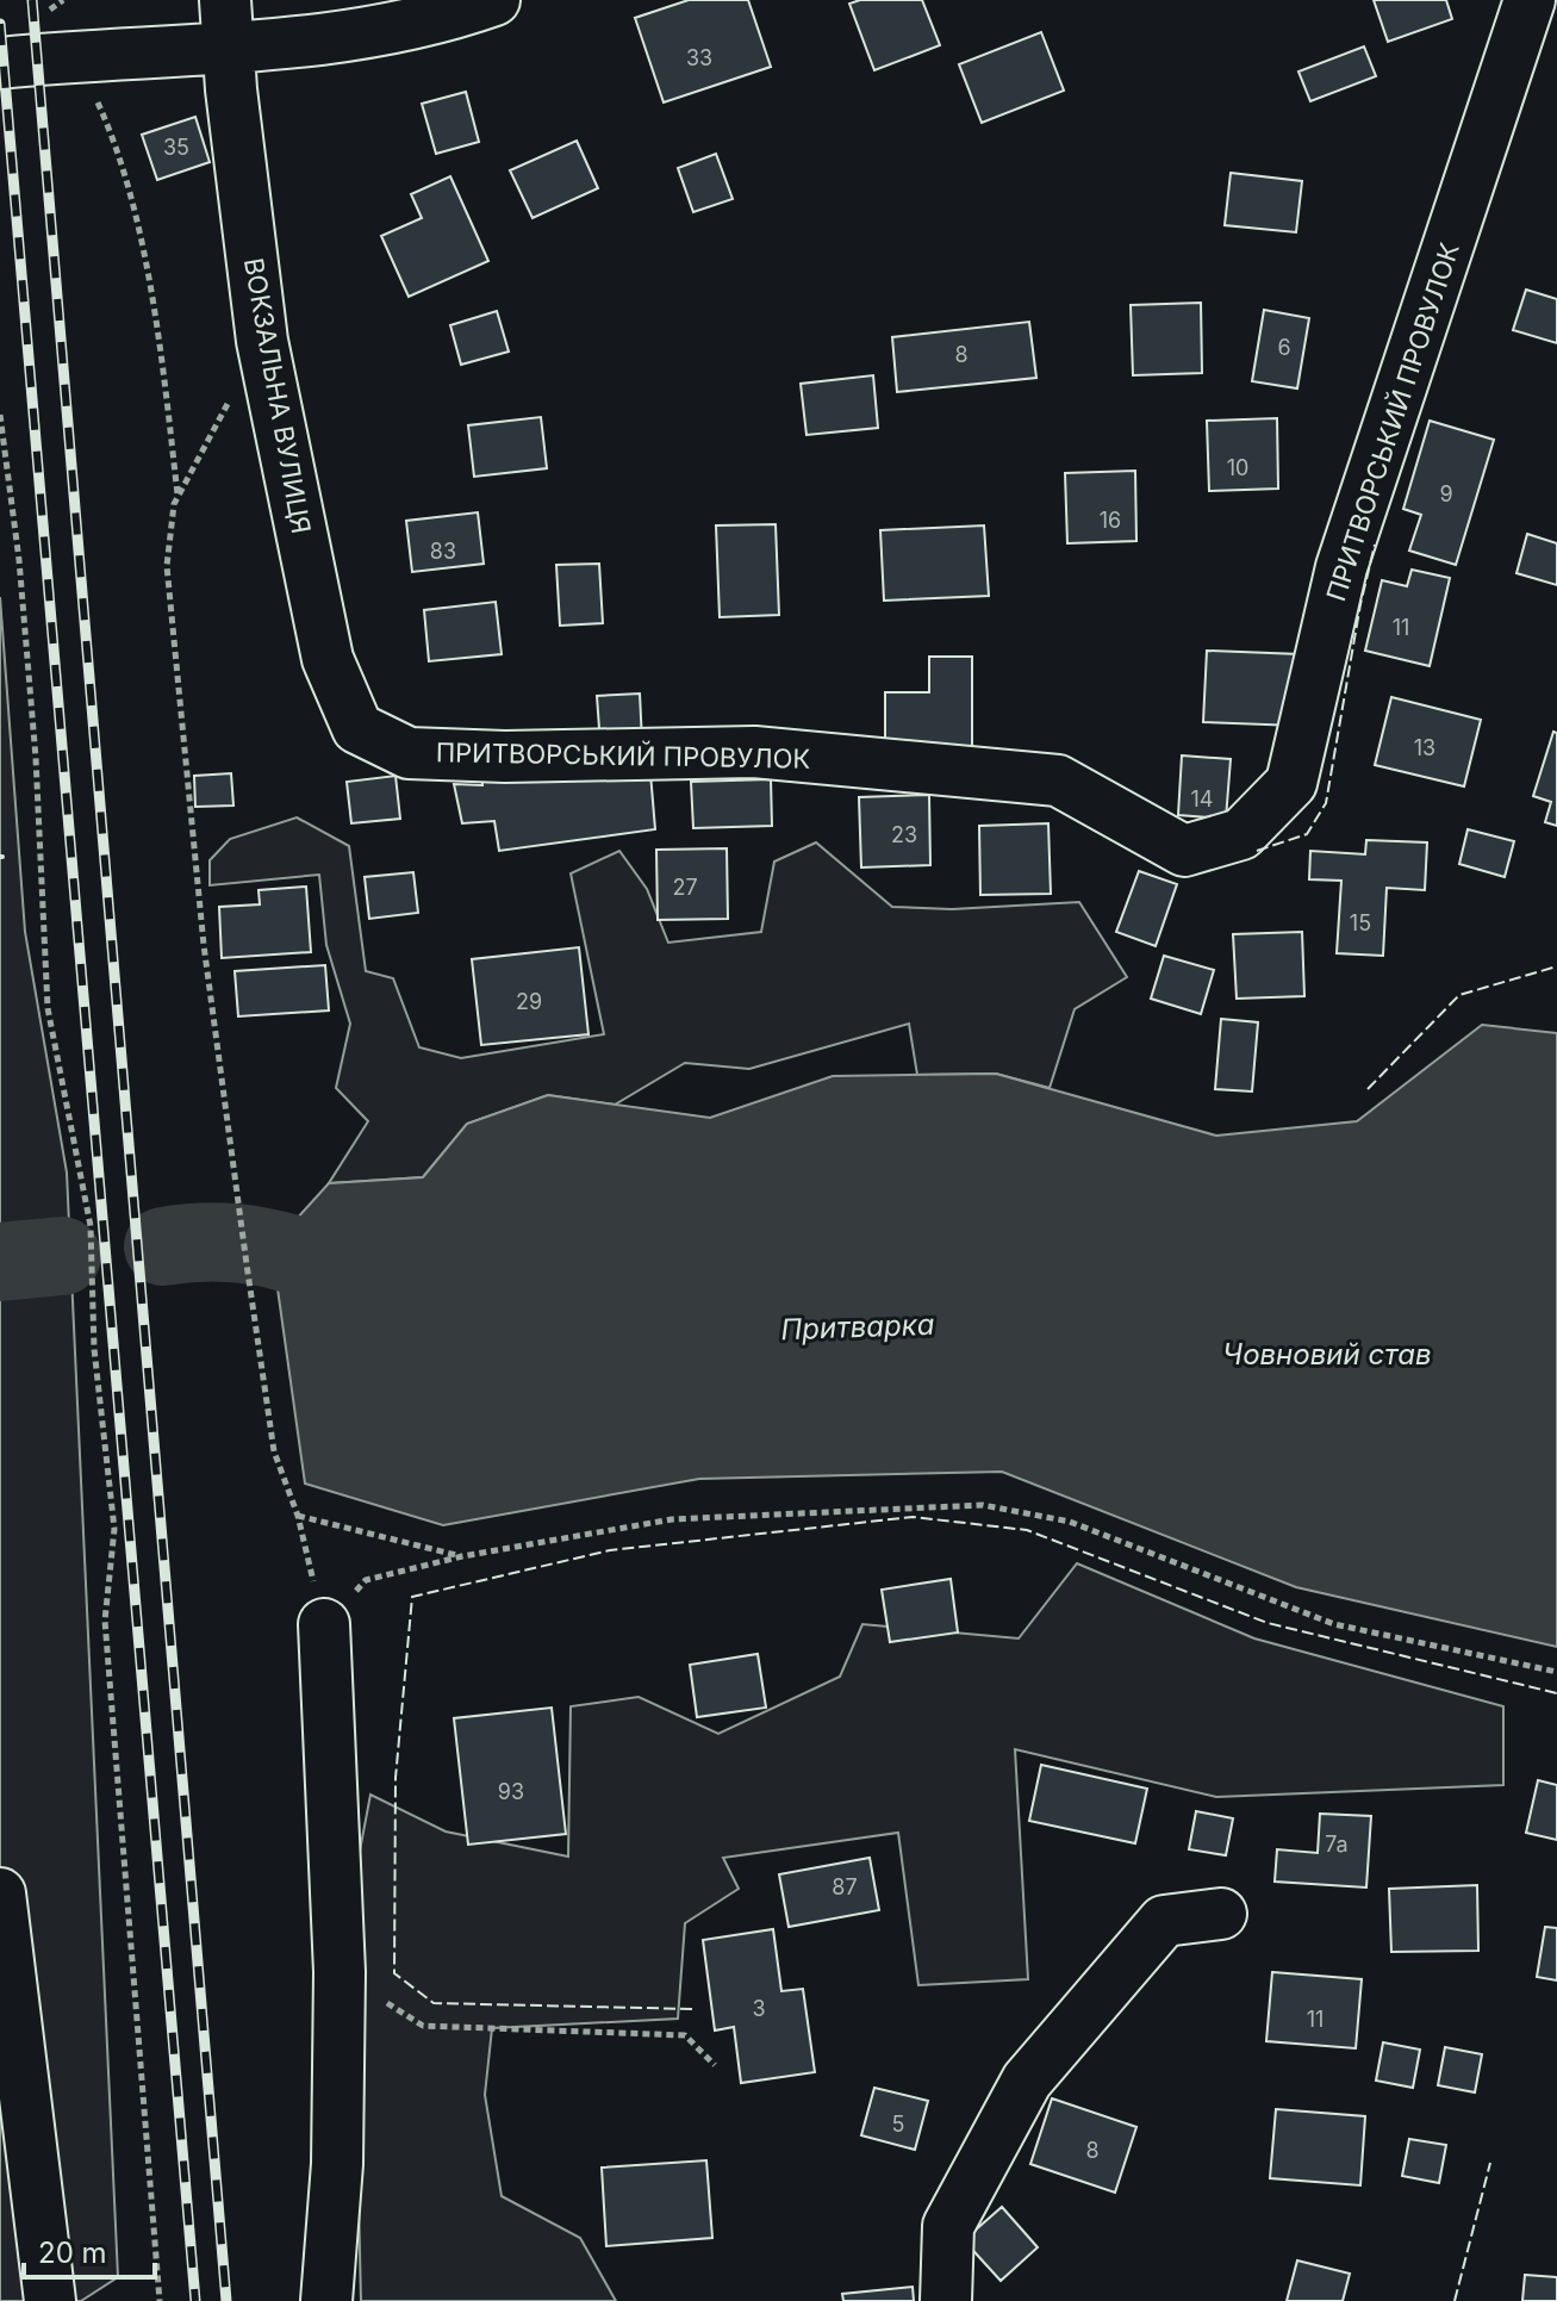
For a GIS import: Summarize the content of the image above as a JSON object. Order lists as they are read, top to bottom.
{
  "streets": {
    "street": ["ВОКЗАЛЬНА ВУЛИЦЯ", "ПРИТВОРСЬКИЙ ПРОВУЛОК"]
  },
  "crossings": [
    ["ВОКЗАЛЬНА ВУЛИЦЯ", "ПРИТВОРСЬКИЙ ПРОВУЛОК"]
  ],
  "water": ["Притварка", "Човновий став"],
  "house_numbers": [
    "33",
    "35",
    "6",
    "8",
    "10",
    "9",
    "16",
    "83",
    "11",
    "13",
    "14",
    "23",
    "27",
    "15",
    "29",
    "93",
    "7а",
    "87",
    "3",
    "11",
    "5",
    "8"
  ],
  "scale_bar": "20 m"
}
